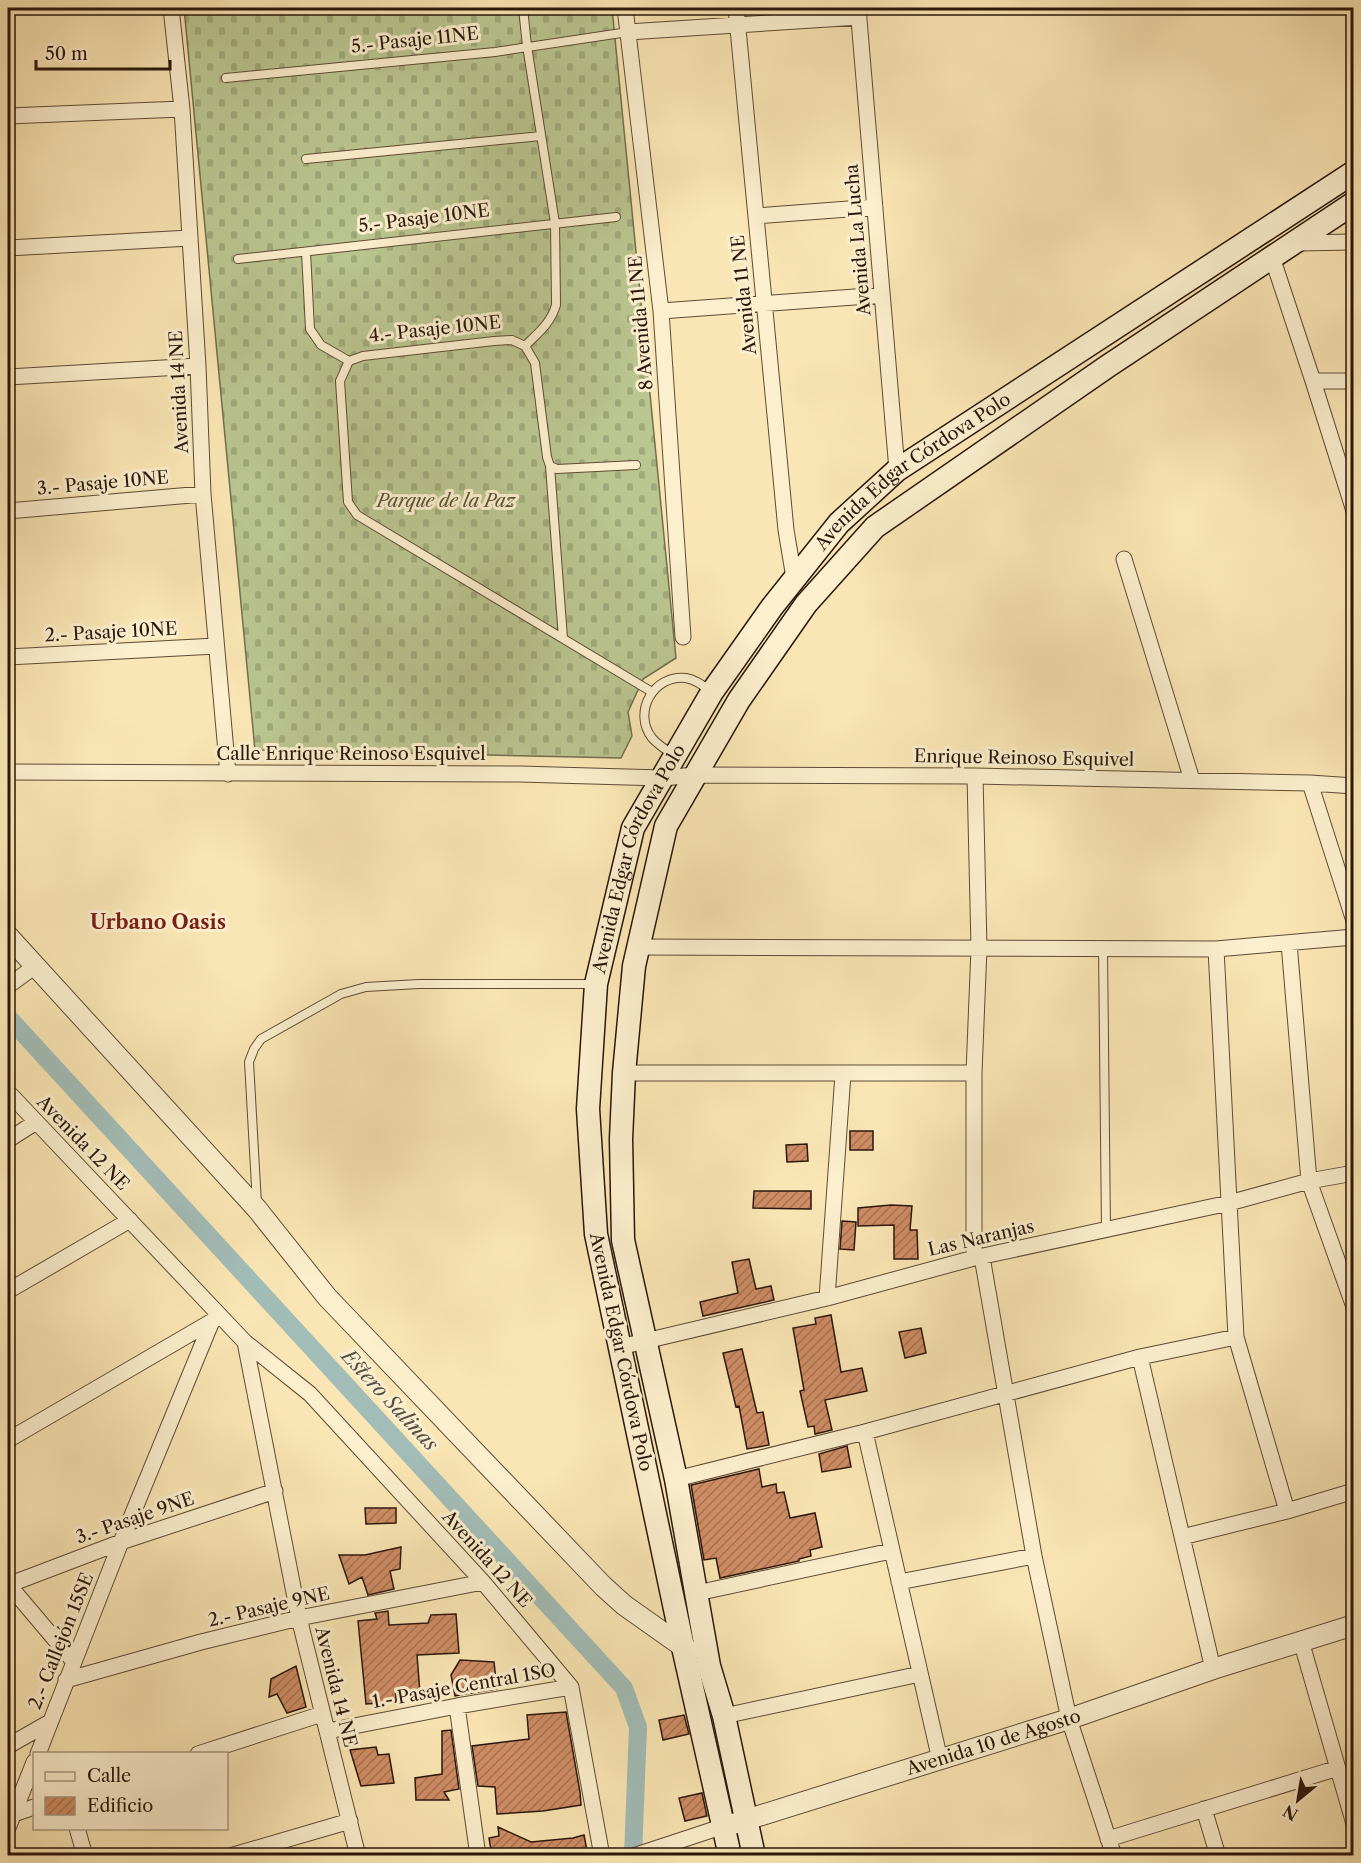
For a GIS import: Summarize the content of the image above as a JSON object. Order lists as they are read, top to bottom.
{
  "streets": {
    "main road": ["Avenida Edgar Córdova Polo"],
    "street": [
      "5.- Pasaje 11NE",
      "Avenida La Lucha",
      "Avenida 11 NE",
      "8 Avenida 11 NE",
      "Avenida 14 NE",
      "3.- Pasaje 10NE",
      "2.- Pasaje 10NE",
      "Calle Enrique Reinoso Esquivel",
      "Enrique Reinoso Esquivel",
      "Avenida 12 NE",
      "Las Naranjas",
      "3.- Pasaje 9NE",
      "2.- Pasaje 9NE",
      "2.- Callejón 15SE",
      "1.- Pasaje Central 1SO",
      "Avenida 10 de Agosto"
    ],
    "lane": ["5.- Pasaje 10NE", "4.- Pasaje 10NE"]
  },
  "crossings": [
    ["5.- Pasaje 11NE", "Avenida La Lucha"],
    ["5.- Pasaje 11NE", "Avenida 11 NE"],
    ["5.- Pasaje 11NE", "8 Avenida 11 NE"],
    ["Avenida La Lucha", "Avenida Edgar Córdova Polo"],
    ["Avenida 11 NE", "Avenida Edgar Córdova Polo"],
    ["Avenida 14 NE", "3.- Pasaje 10NE"],
    ["Avenida 14 NE", "2.- Pasaje 10NE"],
    ["Avenida 14 NE", "Calle Enrique Reinoso Esquivel"],
    ["Avenida 14 NE", "Avenida 12 NE"],
    ["Avenida 14 NE", "3.- Pasaje 9NE"],
    ["Avenida 14 NE", "2.- Pasaje 9NE"],
    ["Avenida 14 NE", "1.- Pasaje Central 1SO"],
    ["Avenida Edgar Córdova Polo", "Calle Enrique Reinoso Esquivel"],
    ["Avenida Edgar Córdova Polo", "Enrique Reinoso Esquivel"],
    ["Avenida Edgar Córdova Polo", "Las Naranjas"],
    ["Avenida Edgar Córdova Polo", "Avenida 10 de Agosto"],
    ["Calle Enrique Reinoso Esquivel", "Enrique Reinoso Esquivel"],
    ["Avenida 12 NE", "2.- Pasaje 9NE"],
    ["Avenida 12 NE", "2.- Callejón 15SE"],
    ["Avenida 12 NE", "1.- Pasaje Central 1SO"],
    ["3.- Pasaje 9NE", "2.- Callejón 15SE"],
    ["2.- Pasaje 9NE", "2.- Callejón 15SE"]
  ],
  "districts": ["Urbano Oasis"],
  "water": ["Estero Salinas"],
  "parks": ["Parque de la Paz"],
  "legend": ["Calle", "Edificio"],
  "scale_bar": "50 m",
  "north": "bottom left"
}
